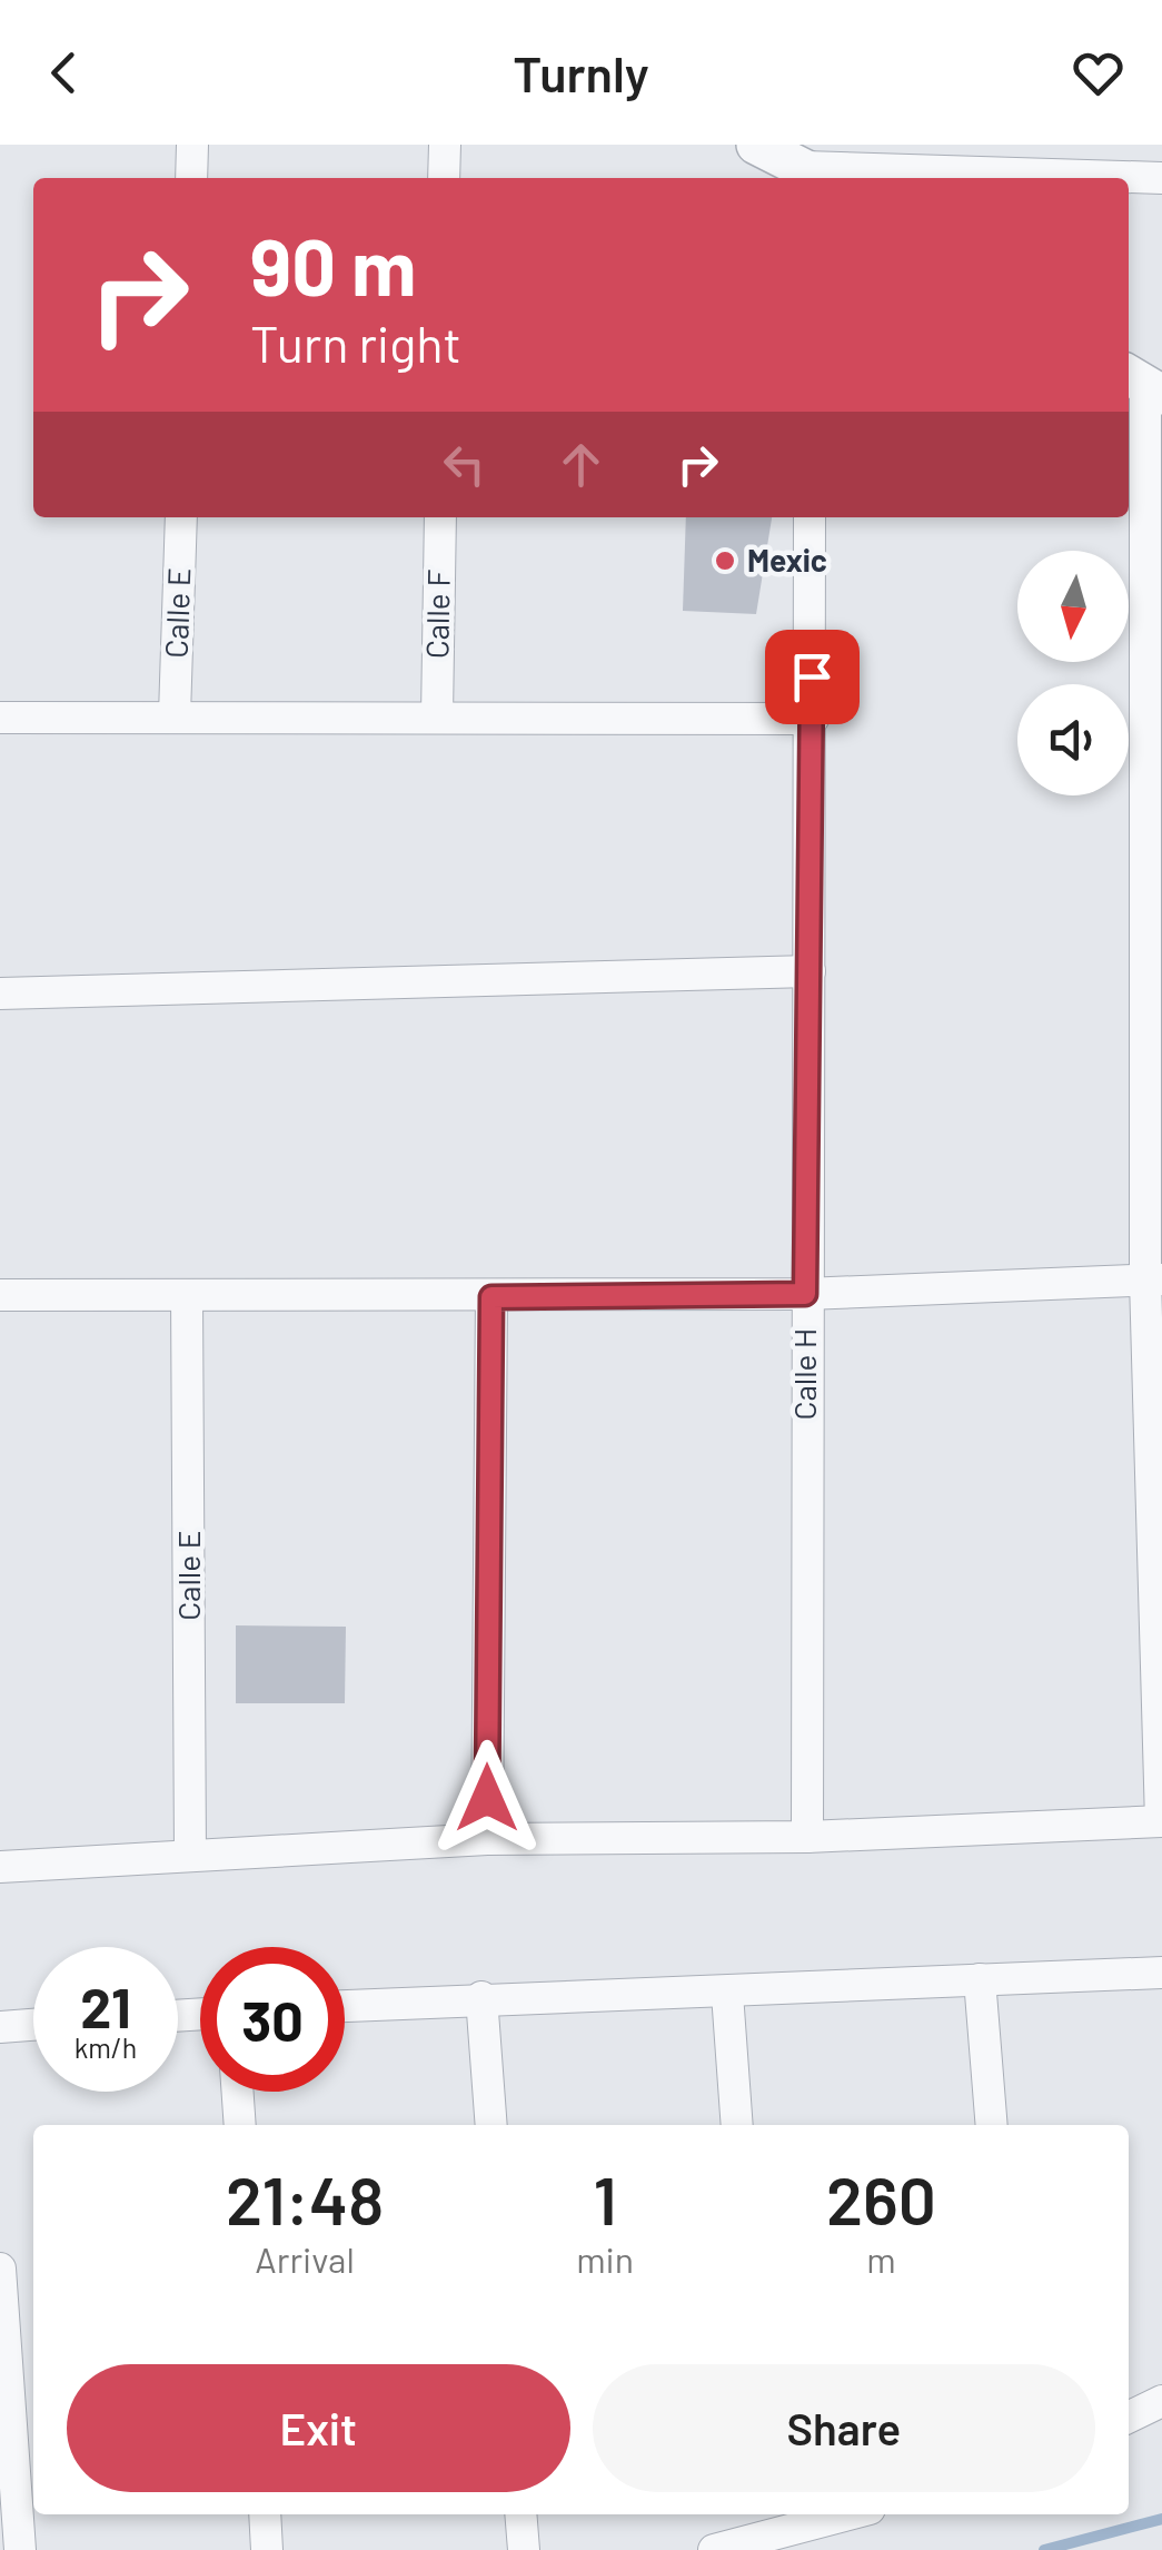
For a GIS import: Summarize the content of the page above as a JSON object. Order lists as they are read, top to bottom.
{
  "streets": {
    "street": ["Calle E", "Calle F", "Calle H"]
  },
  "places": ["Mexic"],
  "north": "bottom",
  "page": {
    "header": "Turnly",
    "turn": ["90 m", "Turn right"],
    "speed": "21 km/h",
    "limit": "30",
    "eta": [
      "21:48",
      "Arrival",
      "1",
      "min",
      "260",
      "m"
    ],
    "buttons": ["Exit", "Share"]
  }
}
